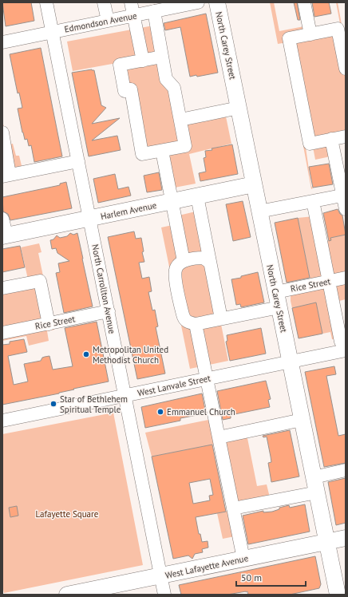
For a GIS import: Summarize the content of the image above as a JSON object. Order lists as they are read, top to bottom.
{
  "streets": {
    "main road": ["North Carey Street", "Harlem Avenue", "West Lafayette Avenue"],
    "street": [
      "Edmondson Avenue",
      "Rice Street",
      "North Carrollton Avenue",
      "West Lanvale Street"
    ]
  },
  "crossings": [
    ["Edmondson Avenue", "North Carrollton Avenue"],
    ["North Carey Street", "Harlem Avenue"],
    ["North Carey Street", "Rice Street"],
    ["North Carey Street", "West Lanvale Street"],
    ["North Carey Street", "West Lafayette Avenue"],
    ["Harlem Avenue", "North Carrollton Avenue"],
    ["Rice Street", "North Carrollton Avenue"],
    ["North Carrollton Avenue", "West Lanvale Street"],
    ["North Carrollton Avenue", "West Lafayette Avenue"]
  ],
  "parks": ["Lafayette Square"],
  "places": ["Metropolitan United Methodist Church", "Star of Bethlehem Spiritual Temple", "Emmanuel Church"],
  "scale_bar": "50 m"
}
